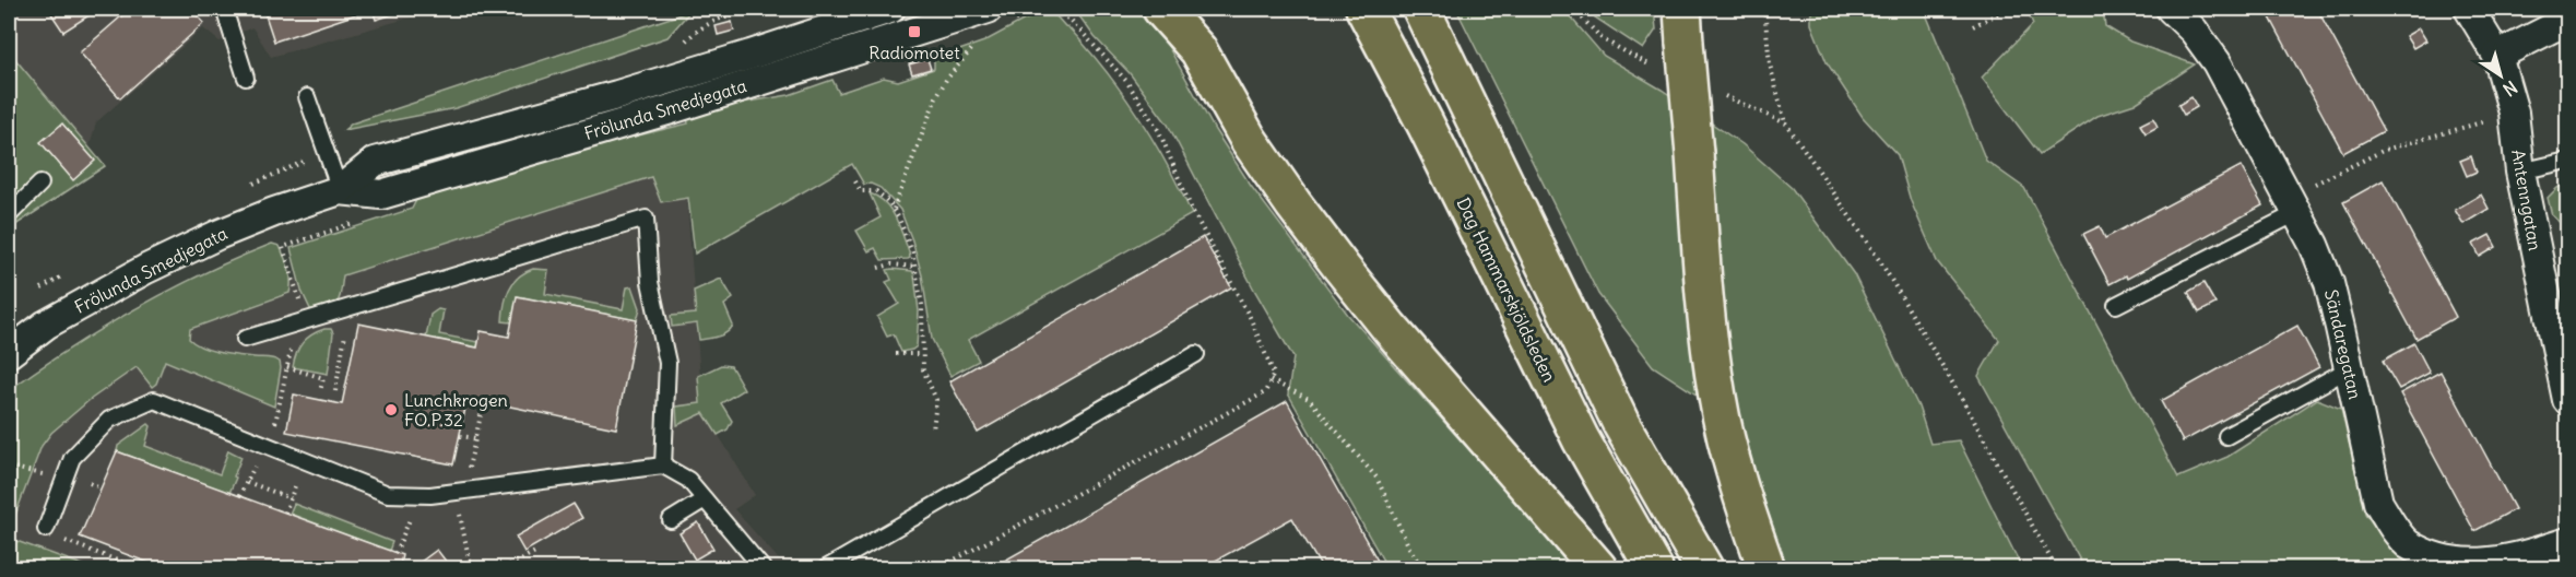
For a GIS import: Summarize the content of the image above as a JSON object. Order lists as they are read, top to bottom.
{
  "streets": {
    "main road": ["Dag Hammarskjöldsleden"],
    "street": ["Frölunda Smedjegata", "Antenngatan", "Sändaregatan"]
  },
  "places": {
    "transit": ["Radiomotet"],
    "other": ["Lunchkrogen FO.P.32"]
  },
  "north": "bottom right"
}
